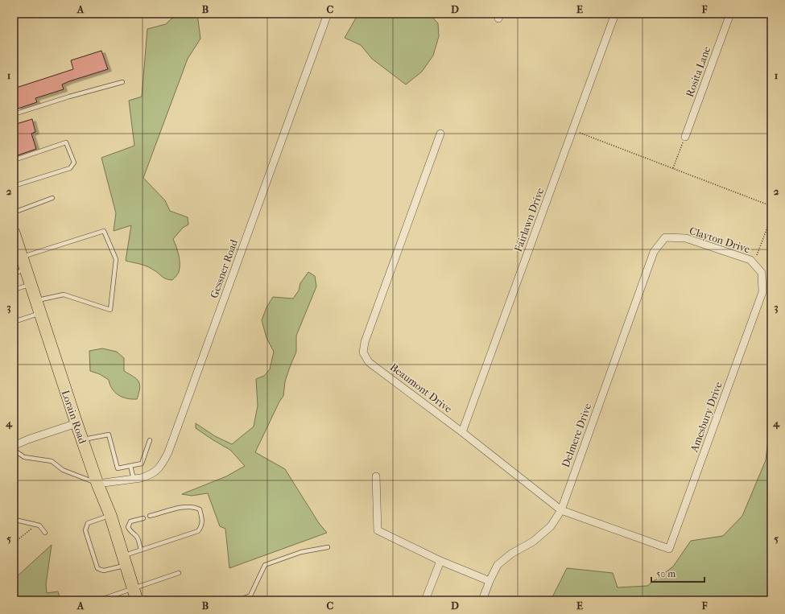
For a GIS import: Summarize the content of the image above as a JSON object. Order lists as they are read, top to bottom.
{
  "streets": {
    "main road": ["Lorain Road"],
    "street": [
      "Rosita Lane",
      "Fairlawn Drive",
      "Clayton Drive",
      "Gessner Road",
      "Beaumont Drive",
      "Amesbury Drive",
      "Delmere Drive"
    ]
  },
  "crossings": [
    ["Fairlawn Drive", "Beaumont Drive"],
    ["Clayton Drive", "Amesbury Drive"],
    ["Clayton Drive", "Delmere Drive"],
    ["Gessner Road", "Lorain Road"],
    ["Beaumont Drive", "Amesbury Drive"],
    ["Beaumont Drive", "Delmere Drive"]
  ],
  "scale_bar": "50 m",
  "grid": {
    "columns": [
      "A",
      "B",
      "C",
      "D",
      "E",
      "F"
    ],
    "rows": [
      "1",
      "2",
      "3",
      "4",
      "5"
    ]
  }
}
